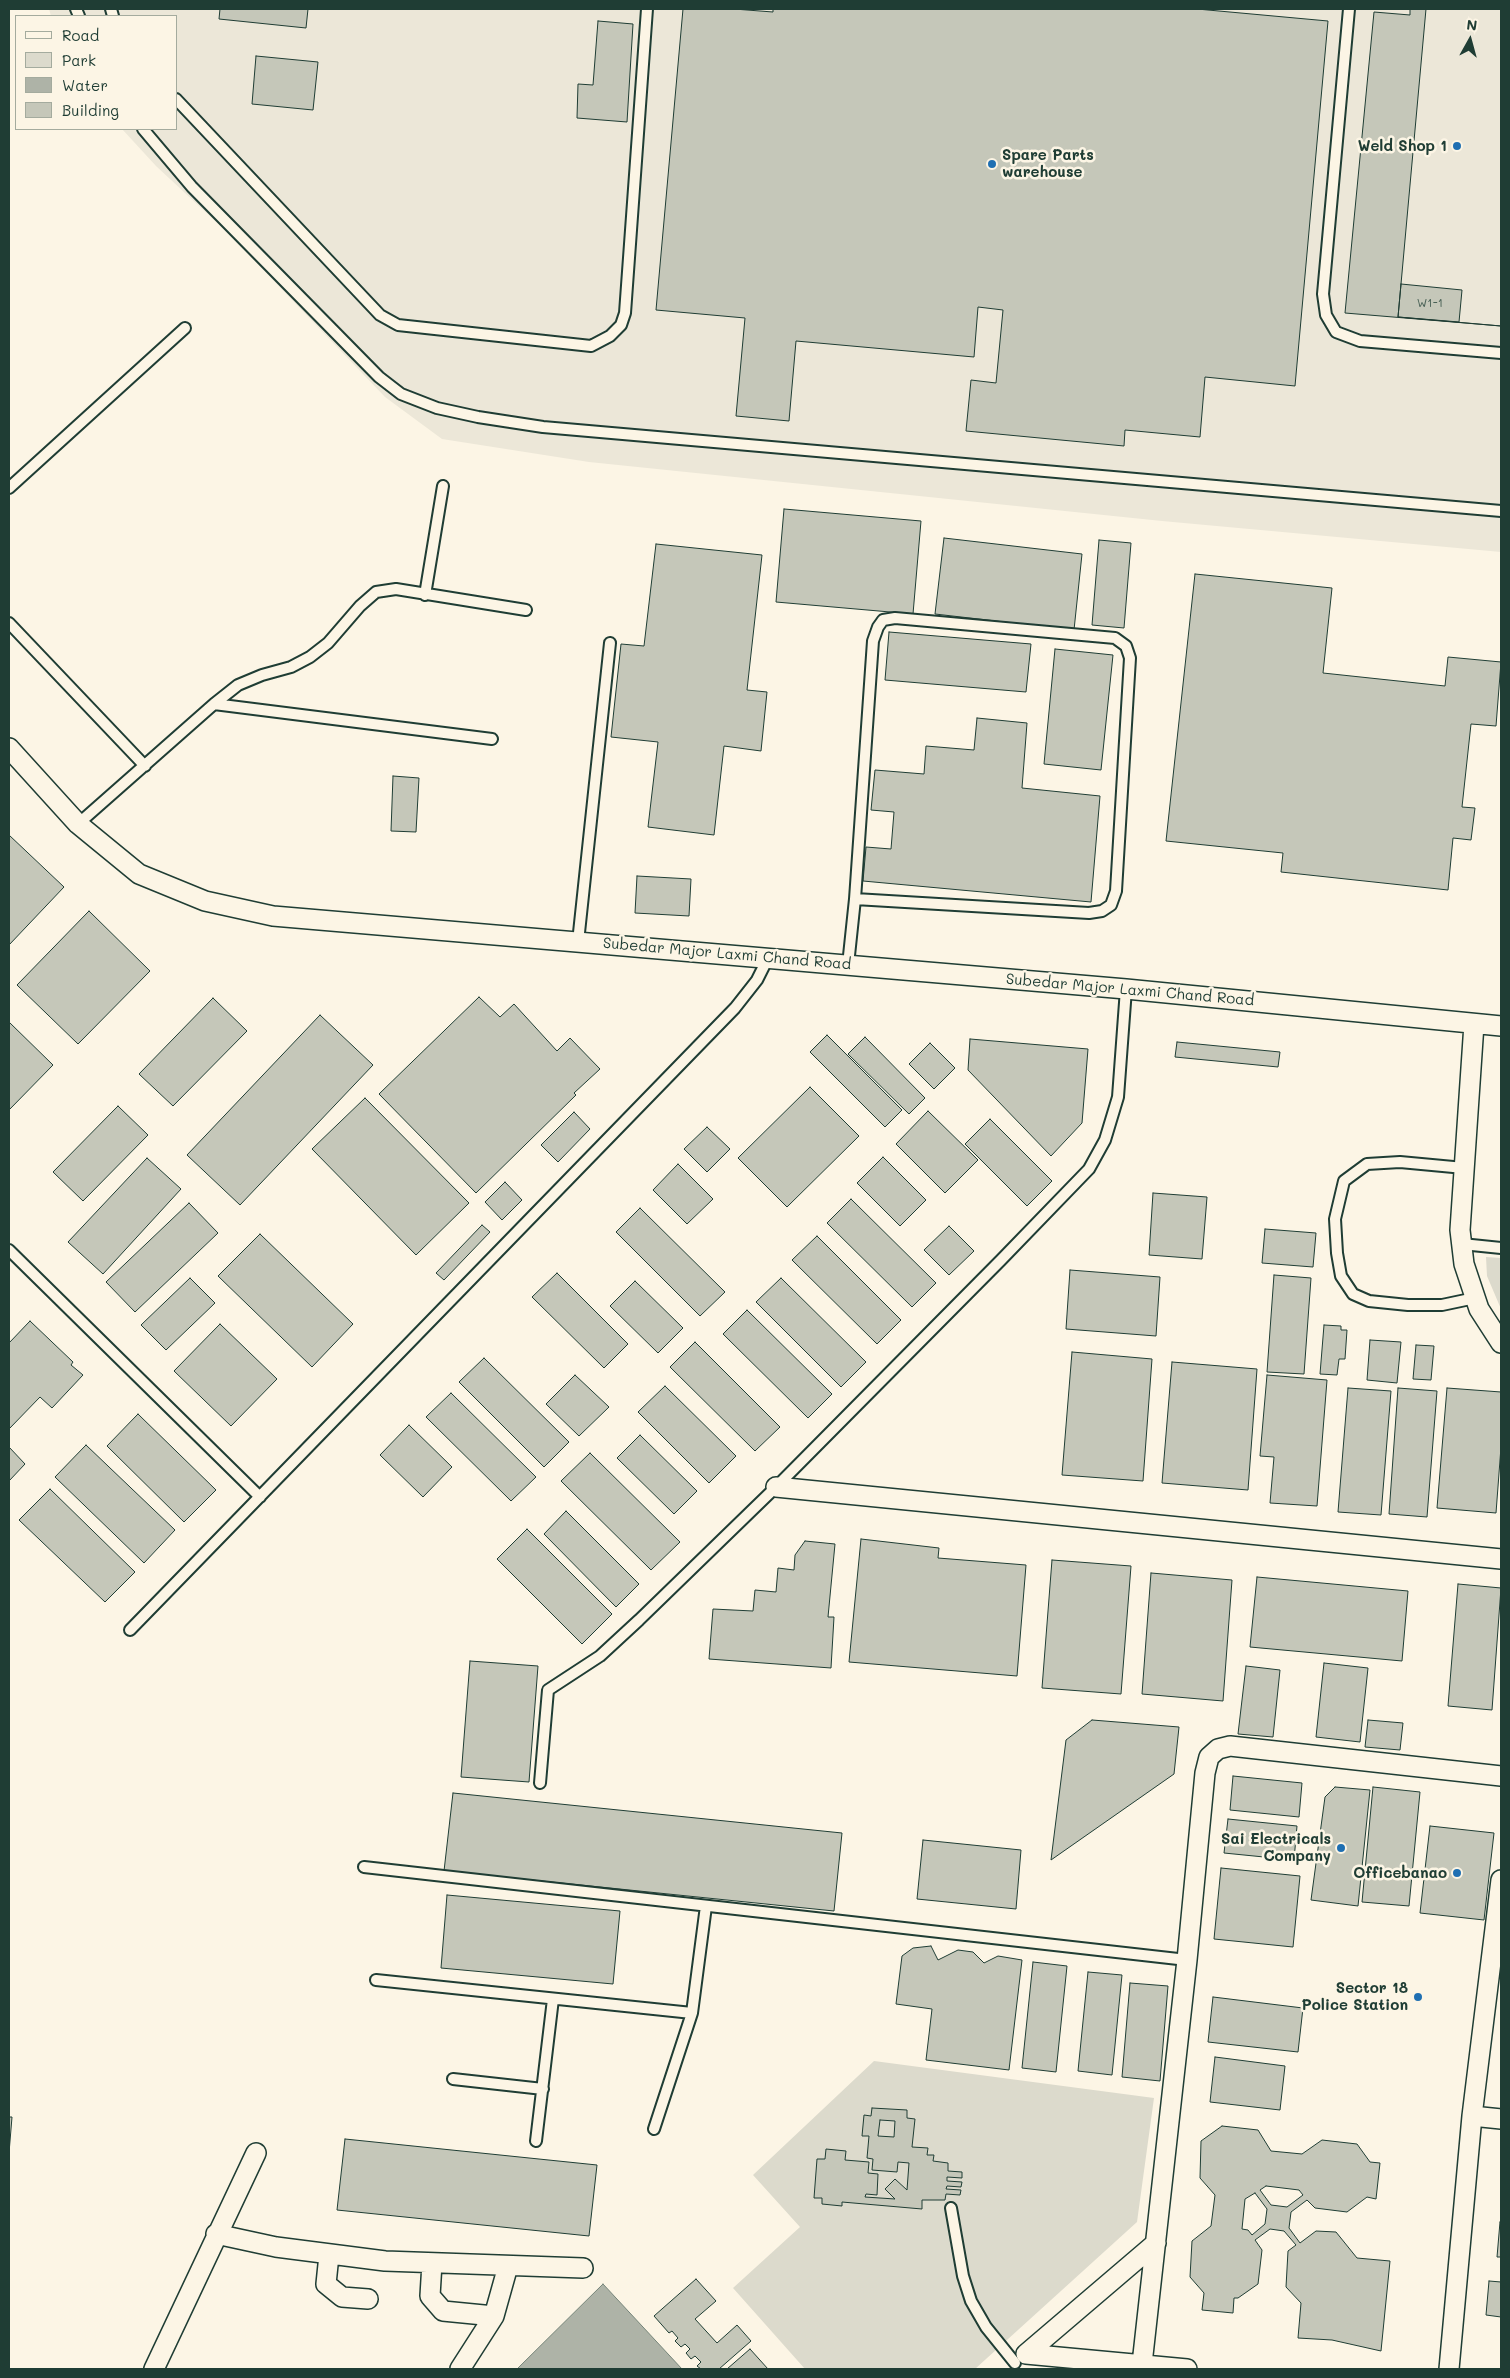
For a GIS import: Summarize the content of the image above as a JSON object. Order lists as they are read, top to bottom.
{
  "streets": {
    "street": ["Subedar Major Laxmi Chand Road"]
  },
  "places": [
    "Weld Shop 1",
    "Spare Parts warehouse",
    "Sai Electricals Company",
    "Officebanao",
    "Sector 18 Police Station"
  ],
  "house_numbers": ["W1-1"],
  "legend": [
    "Road",
    "Park",
    "Water",
    "Building"
  ],
  "north": "top"
}
